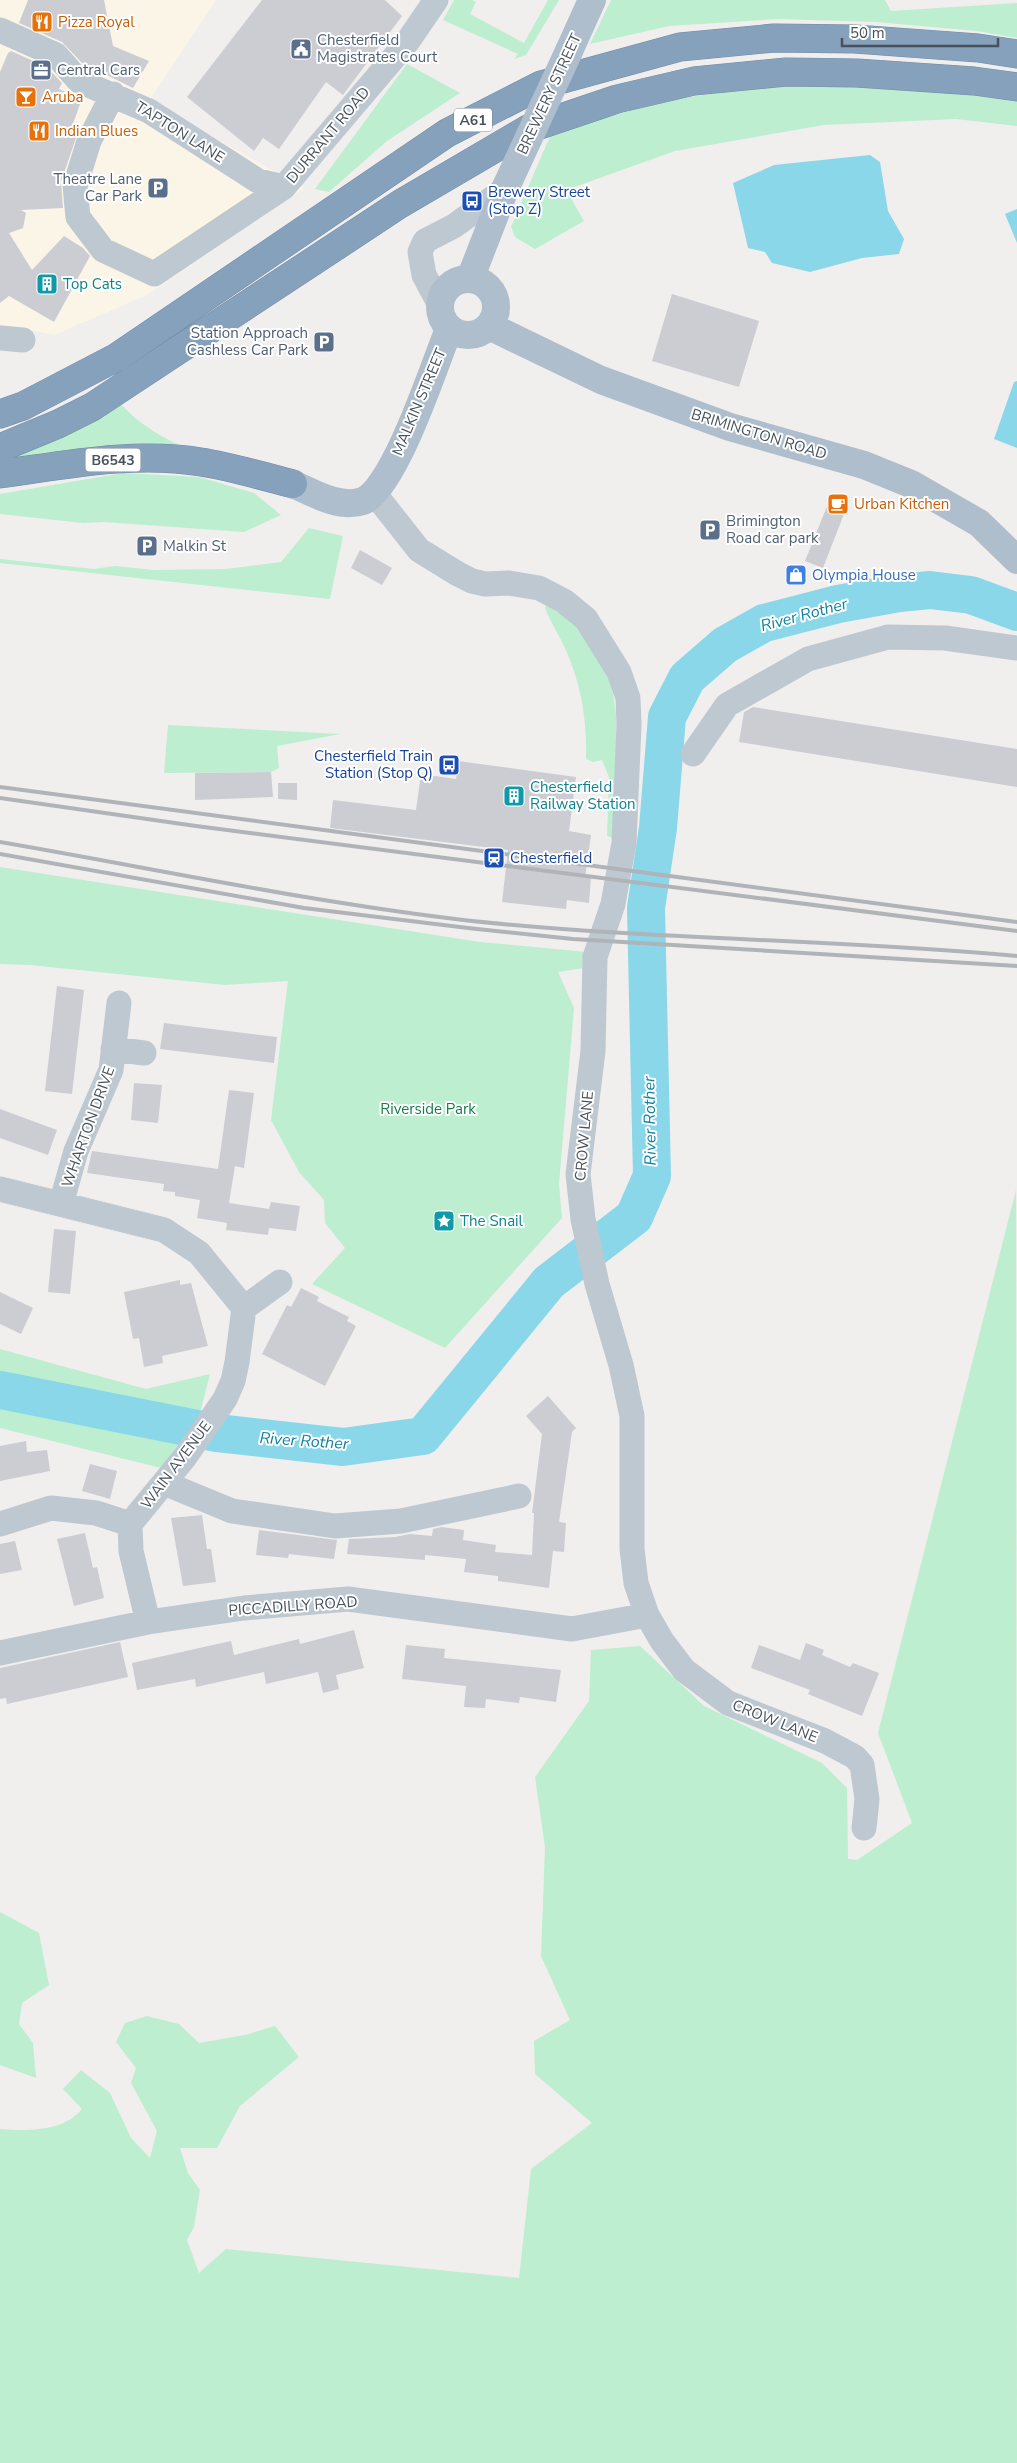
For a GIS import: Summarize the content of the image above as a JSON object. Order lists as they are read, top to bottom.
{
  "streets": {
    "highway": ["A61", "B6543"],
    "main road": ["BREWERY STREET", "MALKIN STREET", "BRIMINGTON ROAD"],
    "street": [
      "TAPTON LANE",
      "DURRANT ROAD",
      "WHARTON DRIVE",
      "CROW LANE",
      "WAIN AVENUE",
      "PICCADILLY ROAD"
    ]
  },
  "crossings": [
    ["BREWERY STREET", "MALKIN STREET"],
    ["BREWERY STREET", "BRIMINGTON ROAD"],
    ["TAPTON LANE", "DURRANT ROAD"],
    ["MALKIN STREET", "BRIMINGTON ROAD"],
    ["MALKIN STREET", "B6543"],
    ["MALKIN STREET", "CROW LANE"],
    ["B6543", "CROW LANE"],
    ["CROW LANE", "PICCADILLY ROAD"],
    ["WAIN AVENUE", "PICCADILLY ROAD"]
  ],
  "water": ["River Rother"],
  "parks": ["Riverside Park"],
  "places": {
    "restaurant": ["Pizza Royal", "Indian Blues"],
    "public building": ["Chesterfield Magistrates Court"],
    "office": ["Central Cars"],
    "bar": ["Aruba"],
    "parking": [
      "Theatre Lane Car Park",
      "Station Approach Cashless Car Park",
      "Brimington Road car park",
      "Malkin St"
    ],
    "bus stop": ["Brewery Street (Stop Z)", "Chesterfield Train Station (Stop Q)"],
    "building": ["Top Cats", "Chesterfield Railway Station"],
    "cafe": ["Urban Kitchen"],
    "shop": ["Olympia House"],
    "station": ["Chesterfield"],
    "place": ["The Snail"]
  },
  "scale_bar": "50 m"
}
